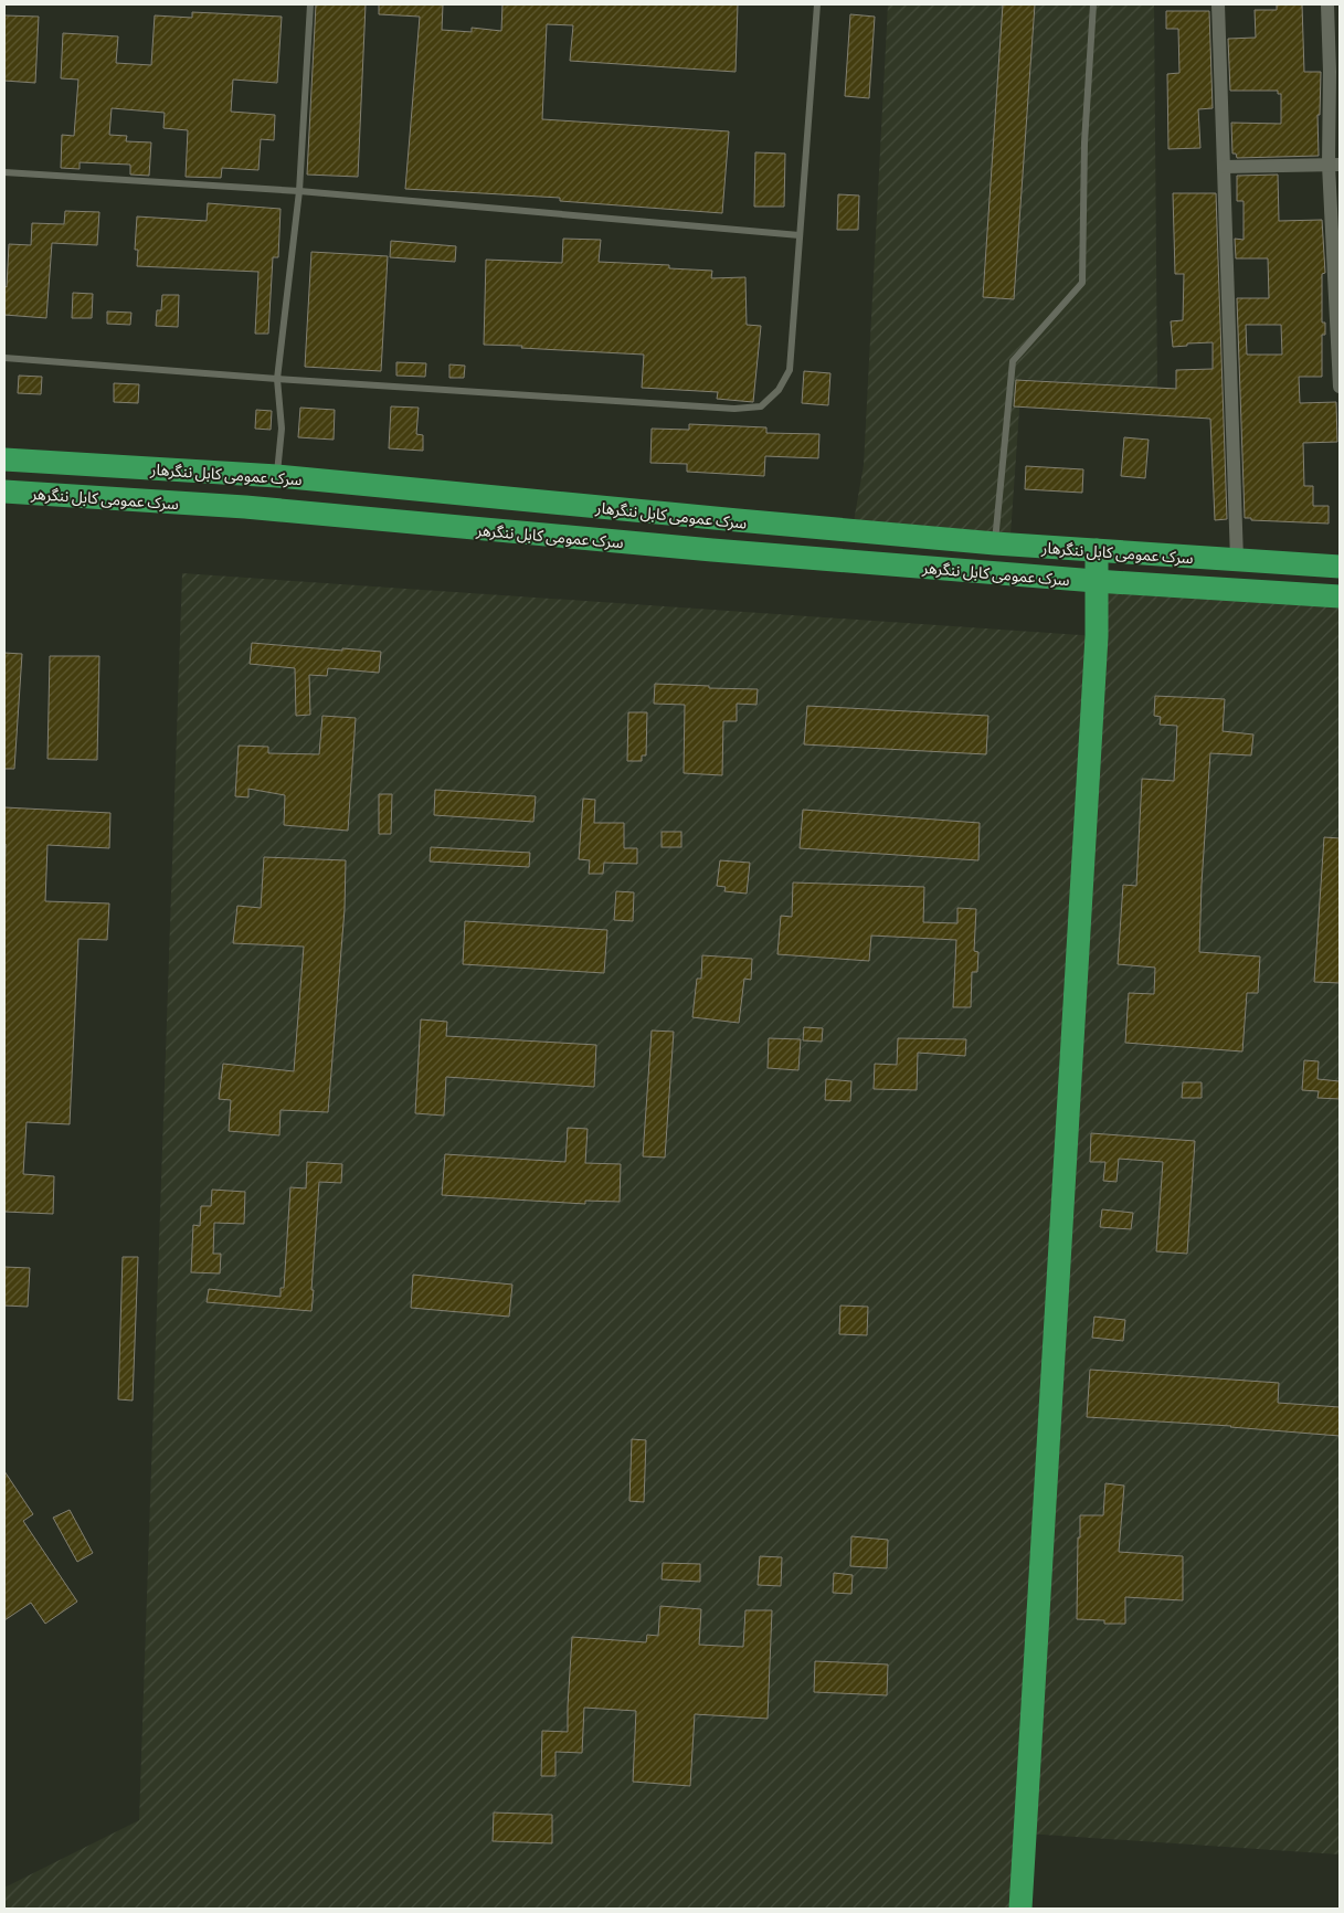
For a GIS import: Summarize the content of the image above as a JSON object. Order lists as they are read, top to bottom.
{
  "streets": {
    "highway": ["سرک عمومی کابل ننگرهار", "سرک عمومی کابل ننگرهر"]
  },
  "crossings": [
    ["سرک عمومی کابل ننگرهار", "سرک عمومی کابل ننگرهر"]
  ]
}
